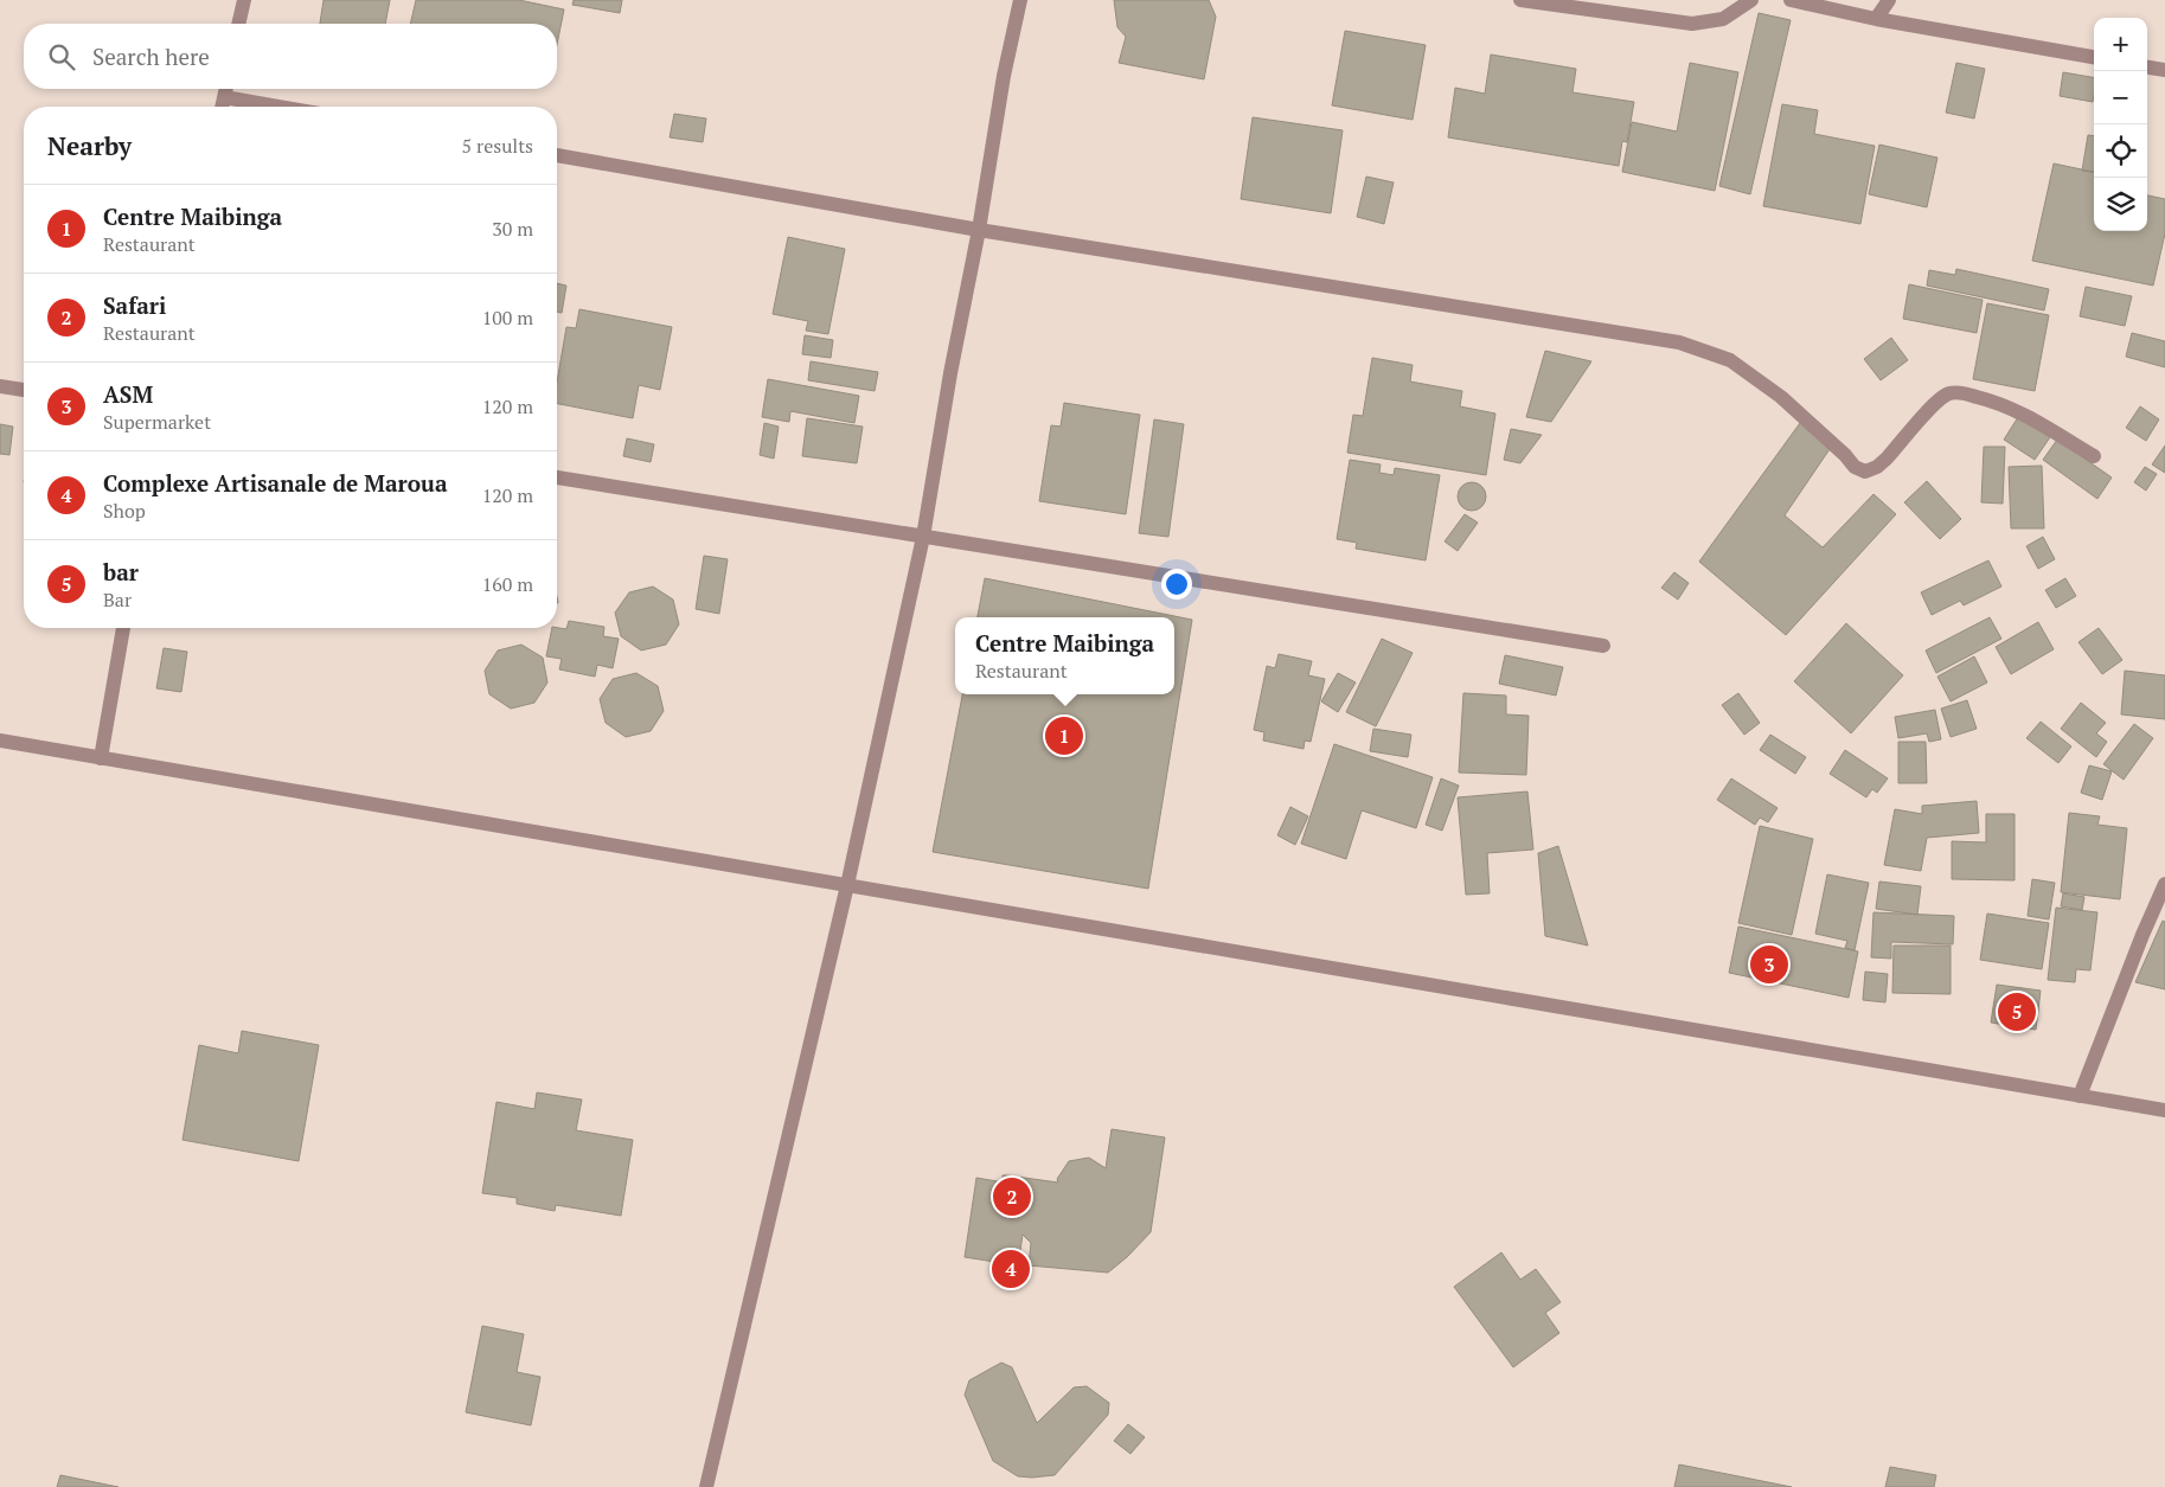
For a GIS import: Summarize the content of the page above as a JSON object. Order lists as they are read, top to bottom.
{
  "page": {
    "map_buttons": ["+", "−"],
    "search": "Search here",
    "heading": ["Nearby", "5 results"],
    "list": [
      {
        "mark": "1",
        "name": "Centre Maibinga",
        "note": "Restaurant",
        "value": "30 m"
      },
      {
        "mark": "2",
        "name": "Safari",
        "note": "Restaurant",
        "value": "100 m"
      },
      {
        "mark": "3",
        "name": "ASM",
        "note": "Supermarket",
        "value": "120 m"
      },
      {
        "mark": "4",
        "name": "Complexe Artisanale de Maroua",
        "note": "Shop",
        "value": "120 m"
      },
      {
        "mark": "5",
        "name": "bar",
        "note": "Bar",
        "value": "160 m"
      }
    ],
    "popup": ["Centre Maibinga", "Restaurant"],
    "pins": [
      "1",
      "3",
      "5",
      "2",
      "4"
    ]
  }
}
